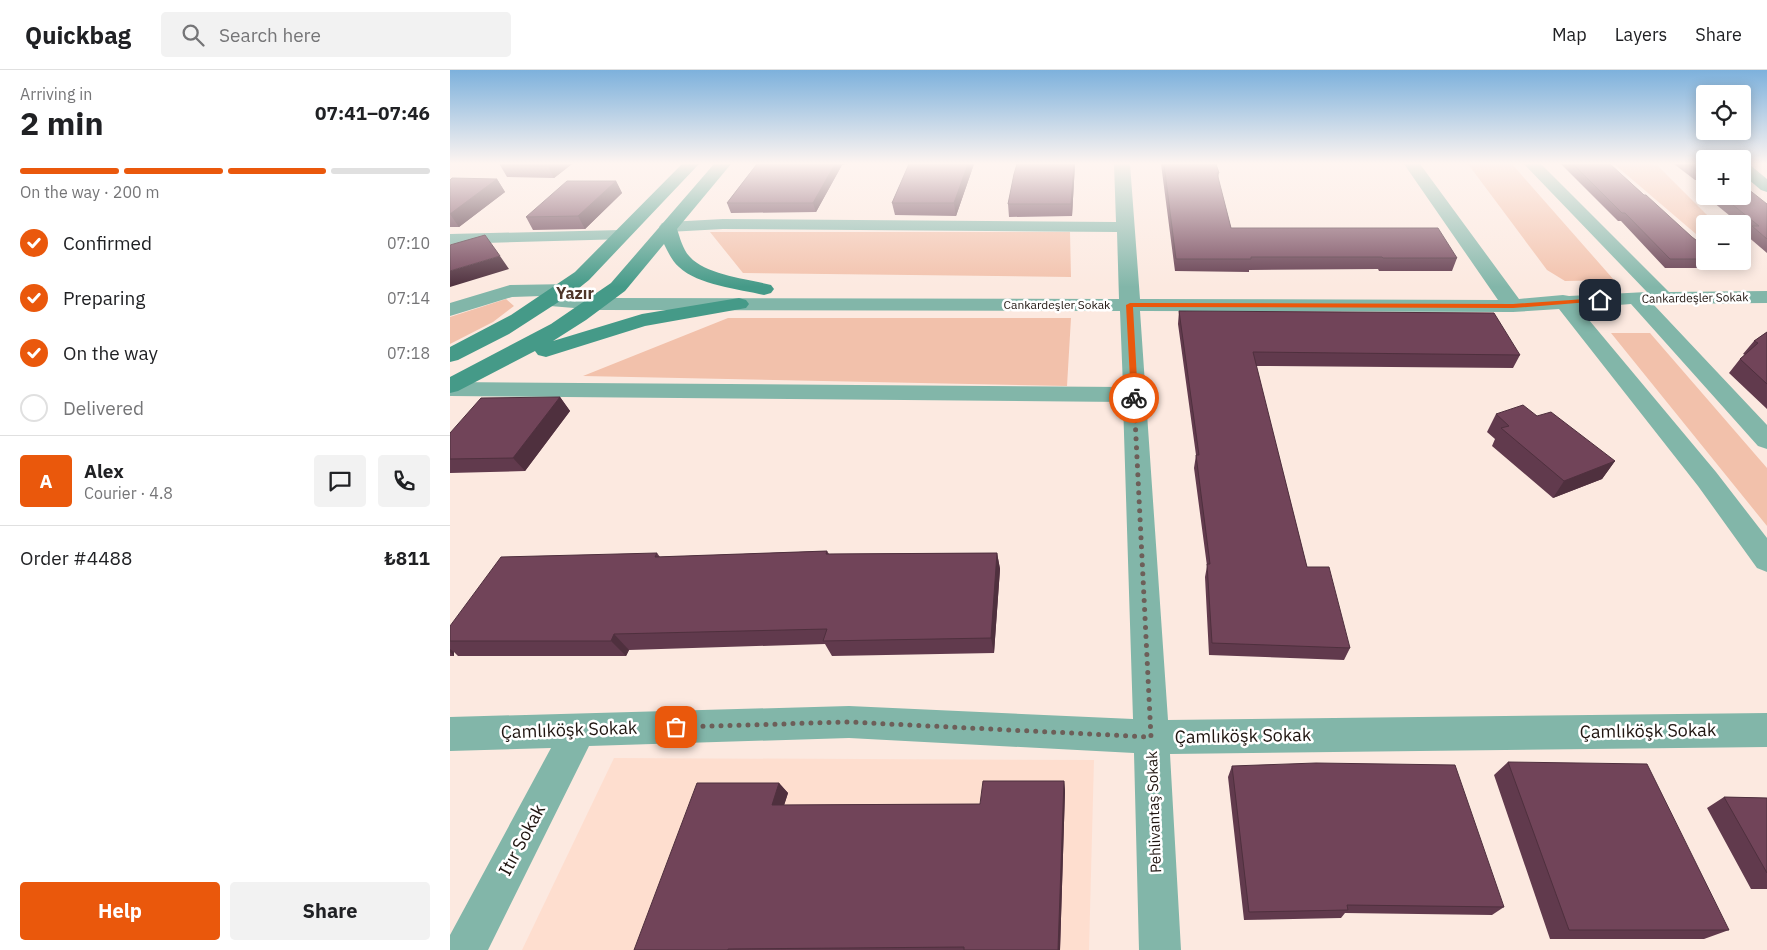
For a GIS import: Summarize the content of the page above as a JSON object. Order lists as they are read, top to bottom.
{
  "streets": {
    "street": [
      "Cankardeşler Sokak",
      "Çamlıköşk Sokak",
      "Pehlivantaş Sokak",
      "Itır Sokak"
    ]
  },
  "crossings": [
    ["Cankardeşler Sokak", "Pehlivantaş Sokak"],
    ["Çamlıköşk Sokak", "Pehlivantaş Sokak"],
    ["Çamlıköşk Sokak", "Itır Sokak"]
  ],
  "districts": ["Yazır"],
  "page": {
    "header": "Quickbag",
    "search": "Search here",
    "nav": ["Map", "Layers", "Share"],
    "heading": ["2 min", "Arriving in", "07:41–07:46"],
    "panel": [
      "Alex",
      "Courier · 4.8",
      "Order #4488",
      "₺811"
    ],
    "map_buttons": ["+", "−"],
    "bar": "On the way · 200 m",
    "list": [
      ["Confirmed", "07:10"],
      ["Preparing", "07:14"],
      ["On the way", "07:18"],
      "Delivered"
    ],
    "round": "A",
    "buttons": ["Help", "Share"]
  }
}
